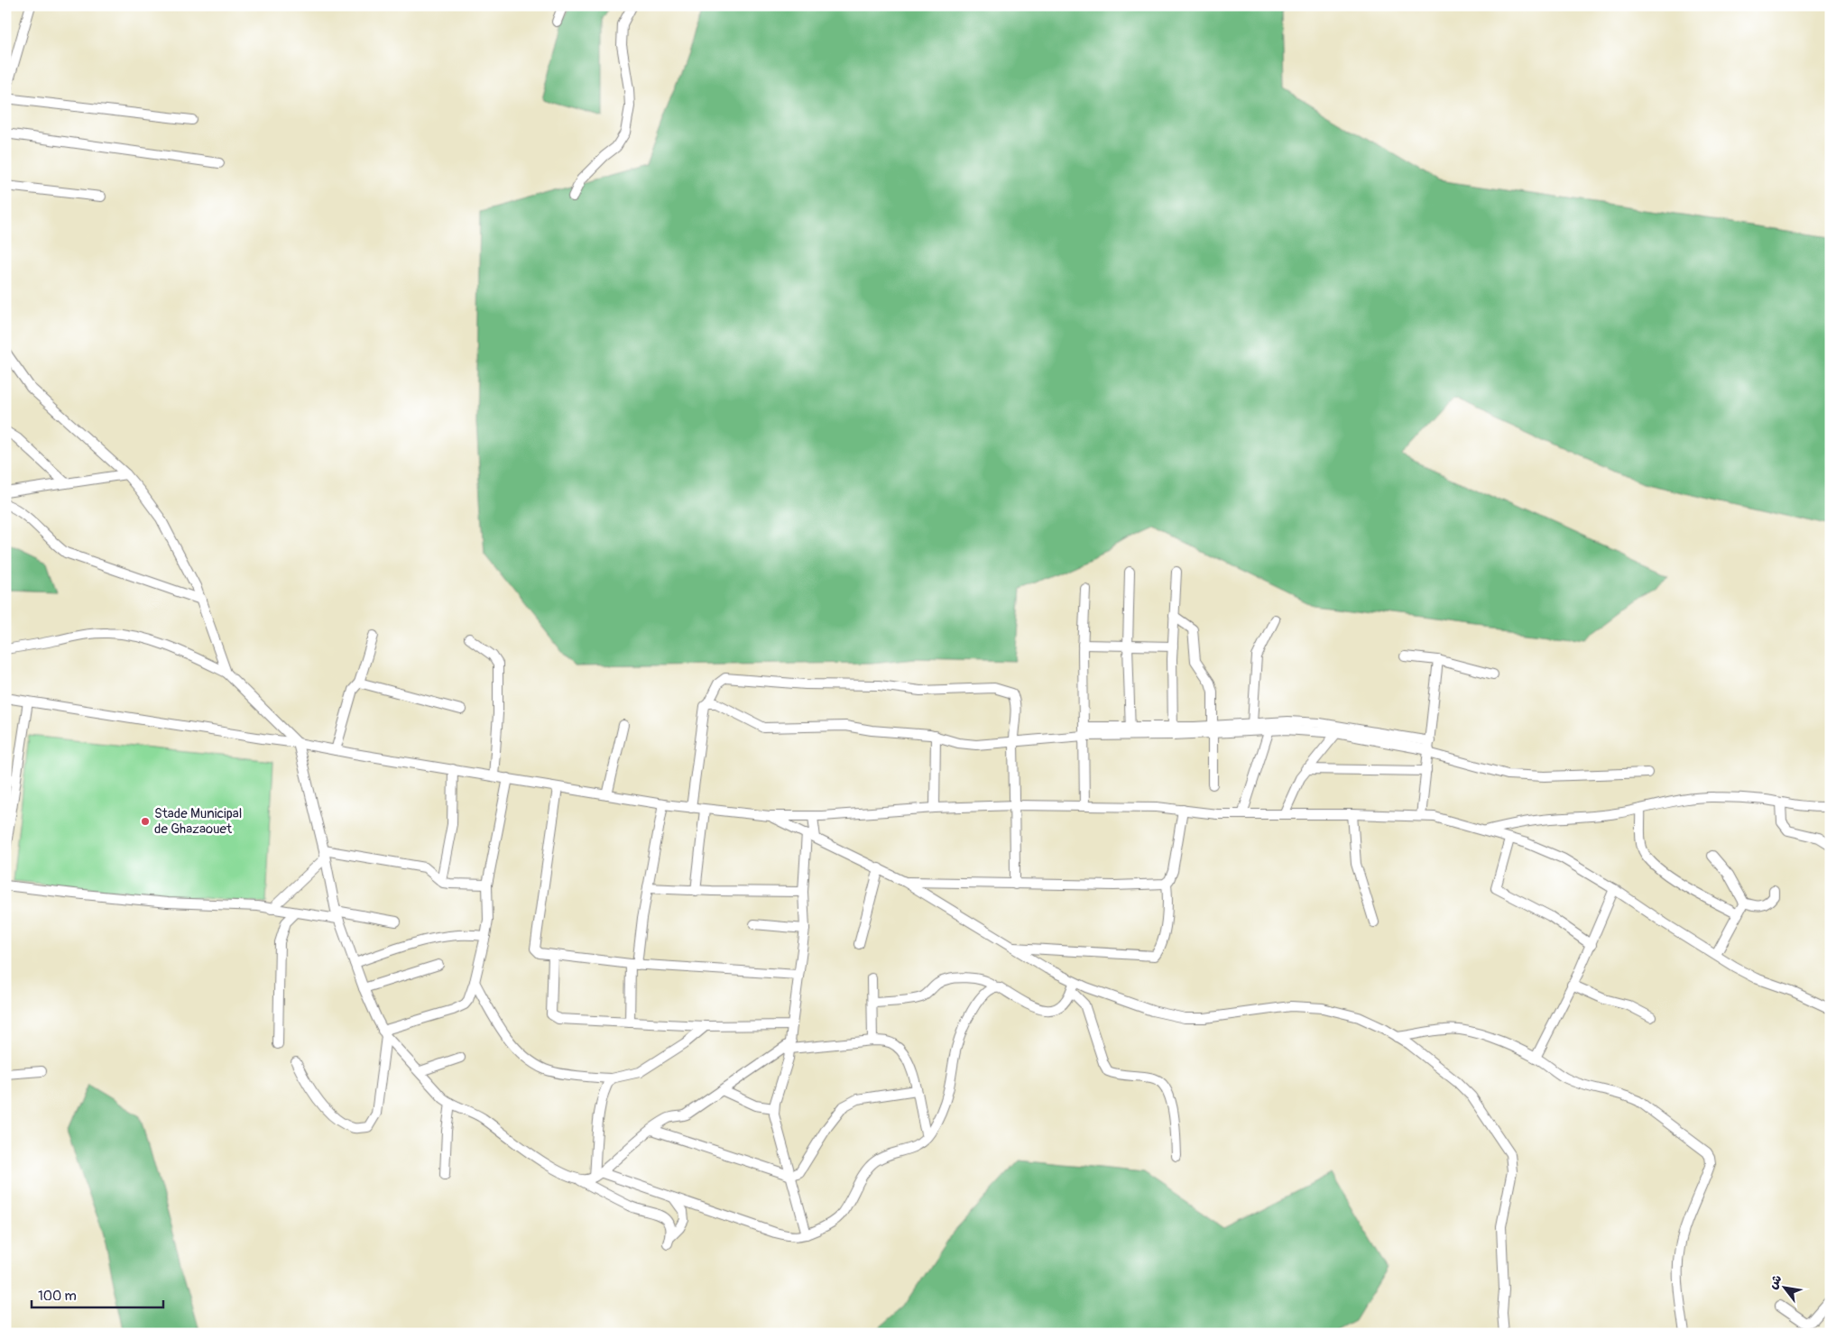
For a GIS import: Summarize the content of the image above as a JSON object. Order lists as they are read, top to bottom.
{
  "places": ["Stade Municipal de Ghazaouet"],
  "scale_bar": "100 m",
  "north": "top left"
}
